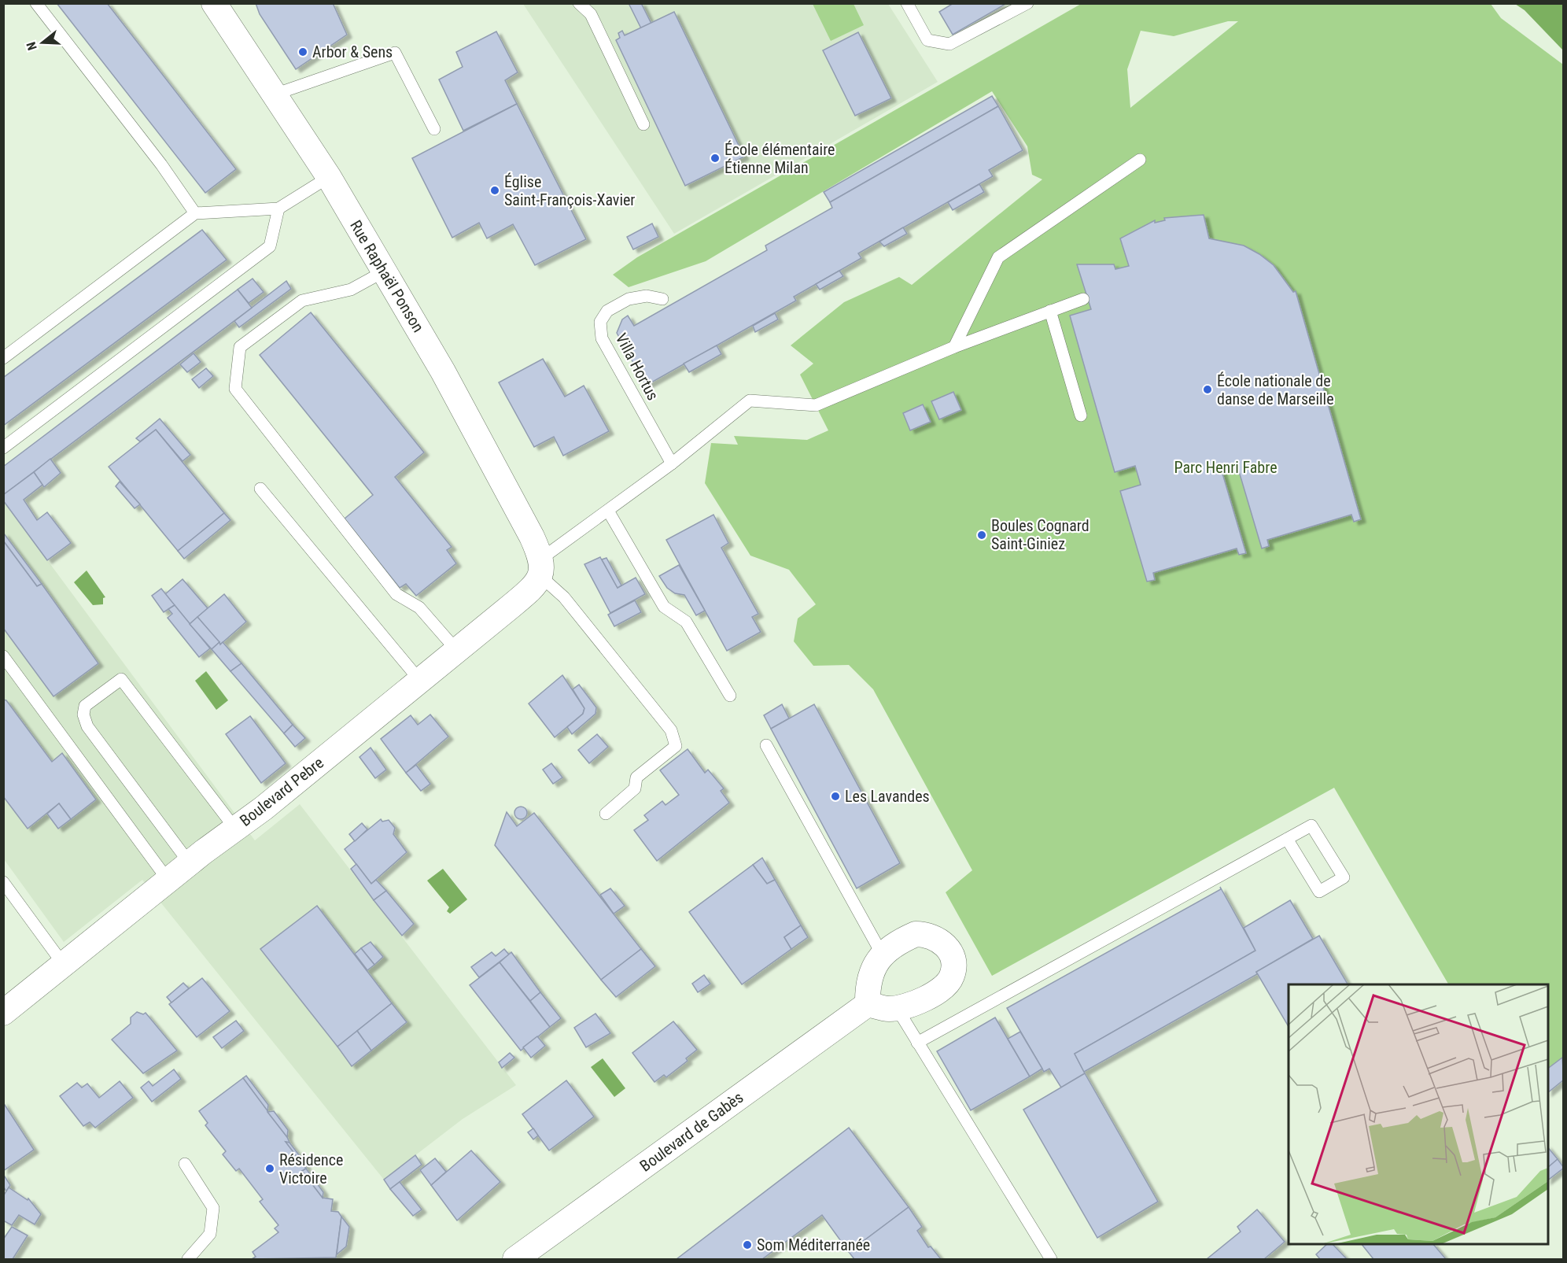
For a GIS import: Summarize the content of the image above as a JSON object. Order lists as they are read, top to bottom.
{
  "streets": {
    "street": ["Rue Raphaël Ponson", "Boulevard Pebre", "Boulevard de Gabès"],
    "lane": ["Villa Hortus"]
  },
  "crossings": [
    ["Rue Raphaël Ponson", "Boulevard Pebre"]
  ],
  "parks": ["Parc Henri Fabre"],
  "places": [
    "Arbor & Sens",
    "École élémentaire Étienne Milan",
    "Église Saint-François-Xavier",
    "École nationale de danse de Marseille",
    "Boules Cognard Saint-Giniez",
    "Les Lavandes",
    "Résidence Victoire",
    "Som Méditerranée"
  ],
  "north": "left"
}
